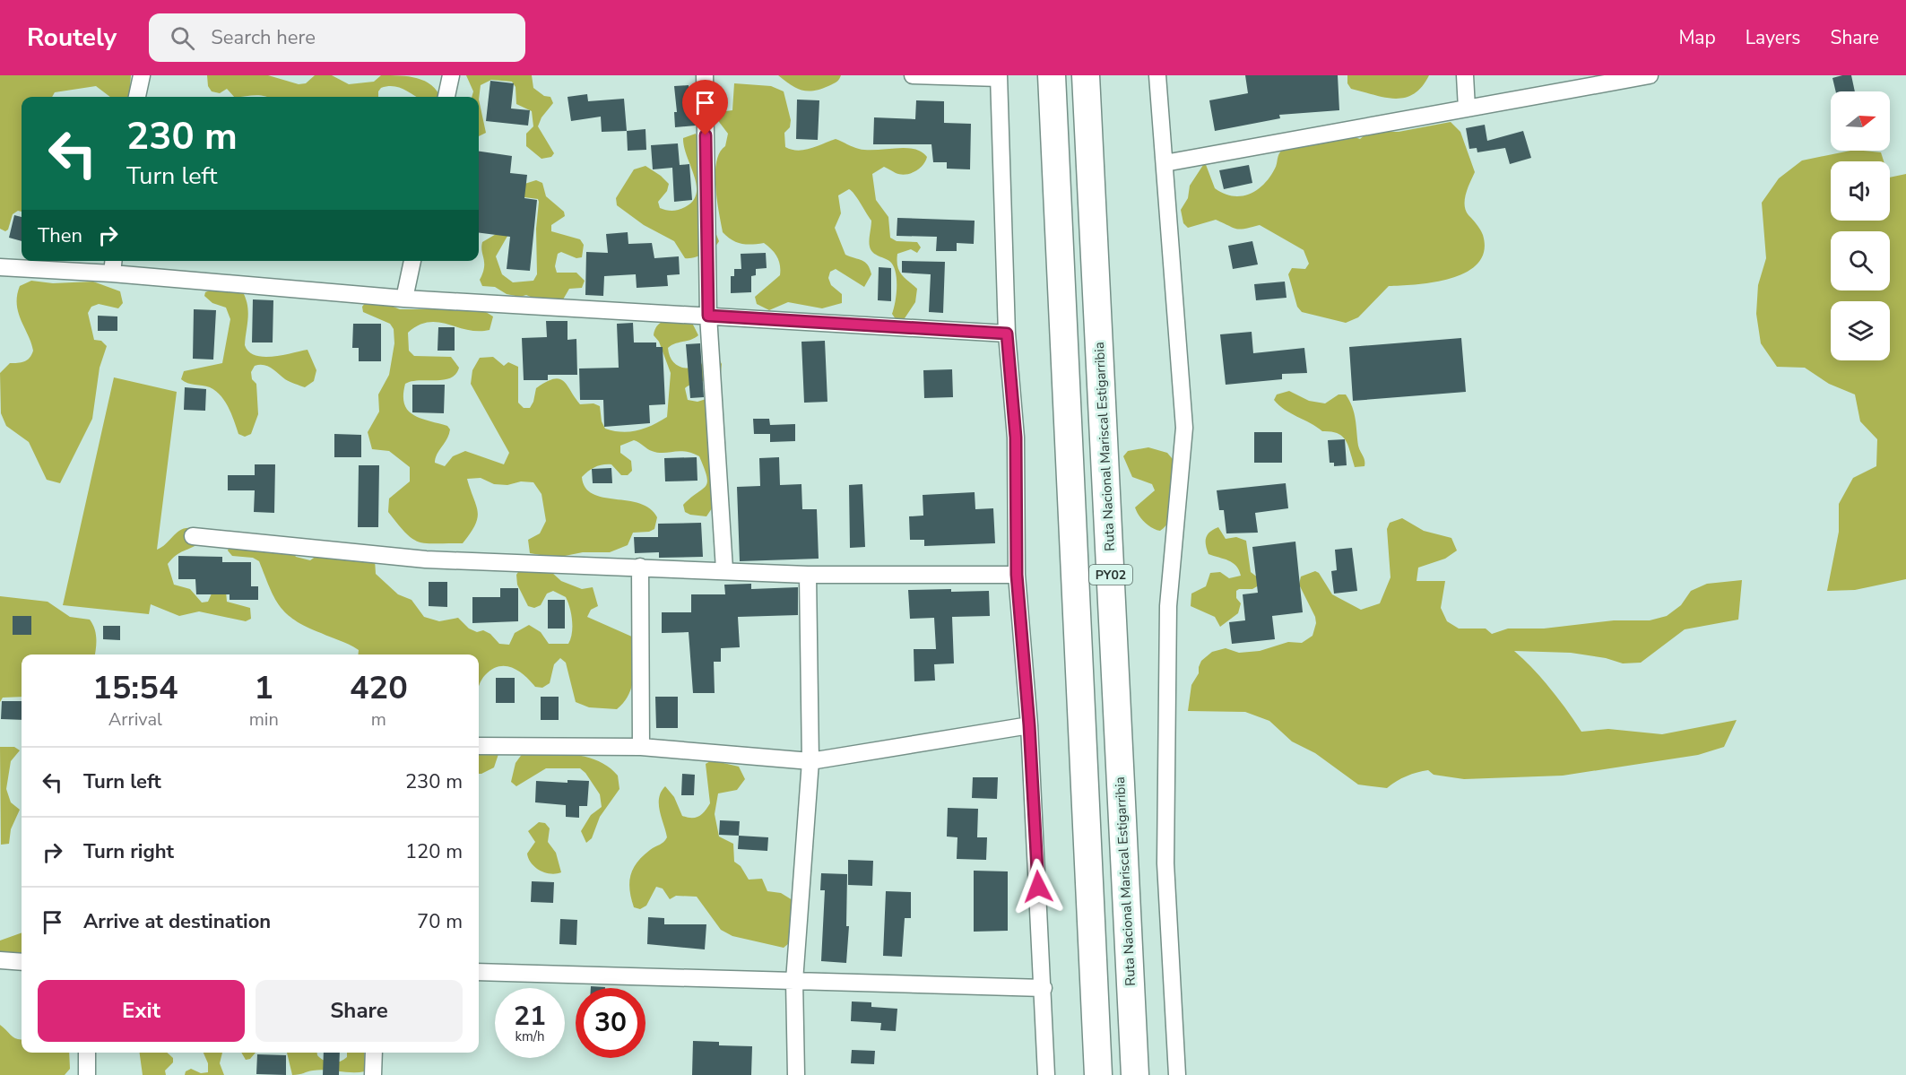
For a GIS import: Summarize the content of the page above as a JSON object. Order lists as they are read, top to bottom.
{
  "streets": {
    "highway": ["Ruta Nacional Mariscal Estigarribia", "PY02"]
  },
  "north": "right",
  "page": {
    "header": "Routely",
    "search": "Search here",
    "nav": ["Map", "Layers", "Share"],
    "turn": ["230 m", "Turn left"],
    "then": "Then",
    "eta": [
      "15:54",
      "Arrival",
      "1",
      "min",
      "420",
      "m"
    ],
    "list": [
      {
        "name": "Turn left",
        "value": "230 m"
      },
      {
        "name": "Turn right",
        "value": "120 m"
      },
      {
        "name": "Arrive at destination",
        "value": "70 m"
      }
    ],
    "buttons": ["Exit", "Share"],
    "speed": "21 km/h",
    "limit": "30"
  }
}
